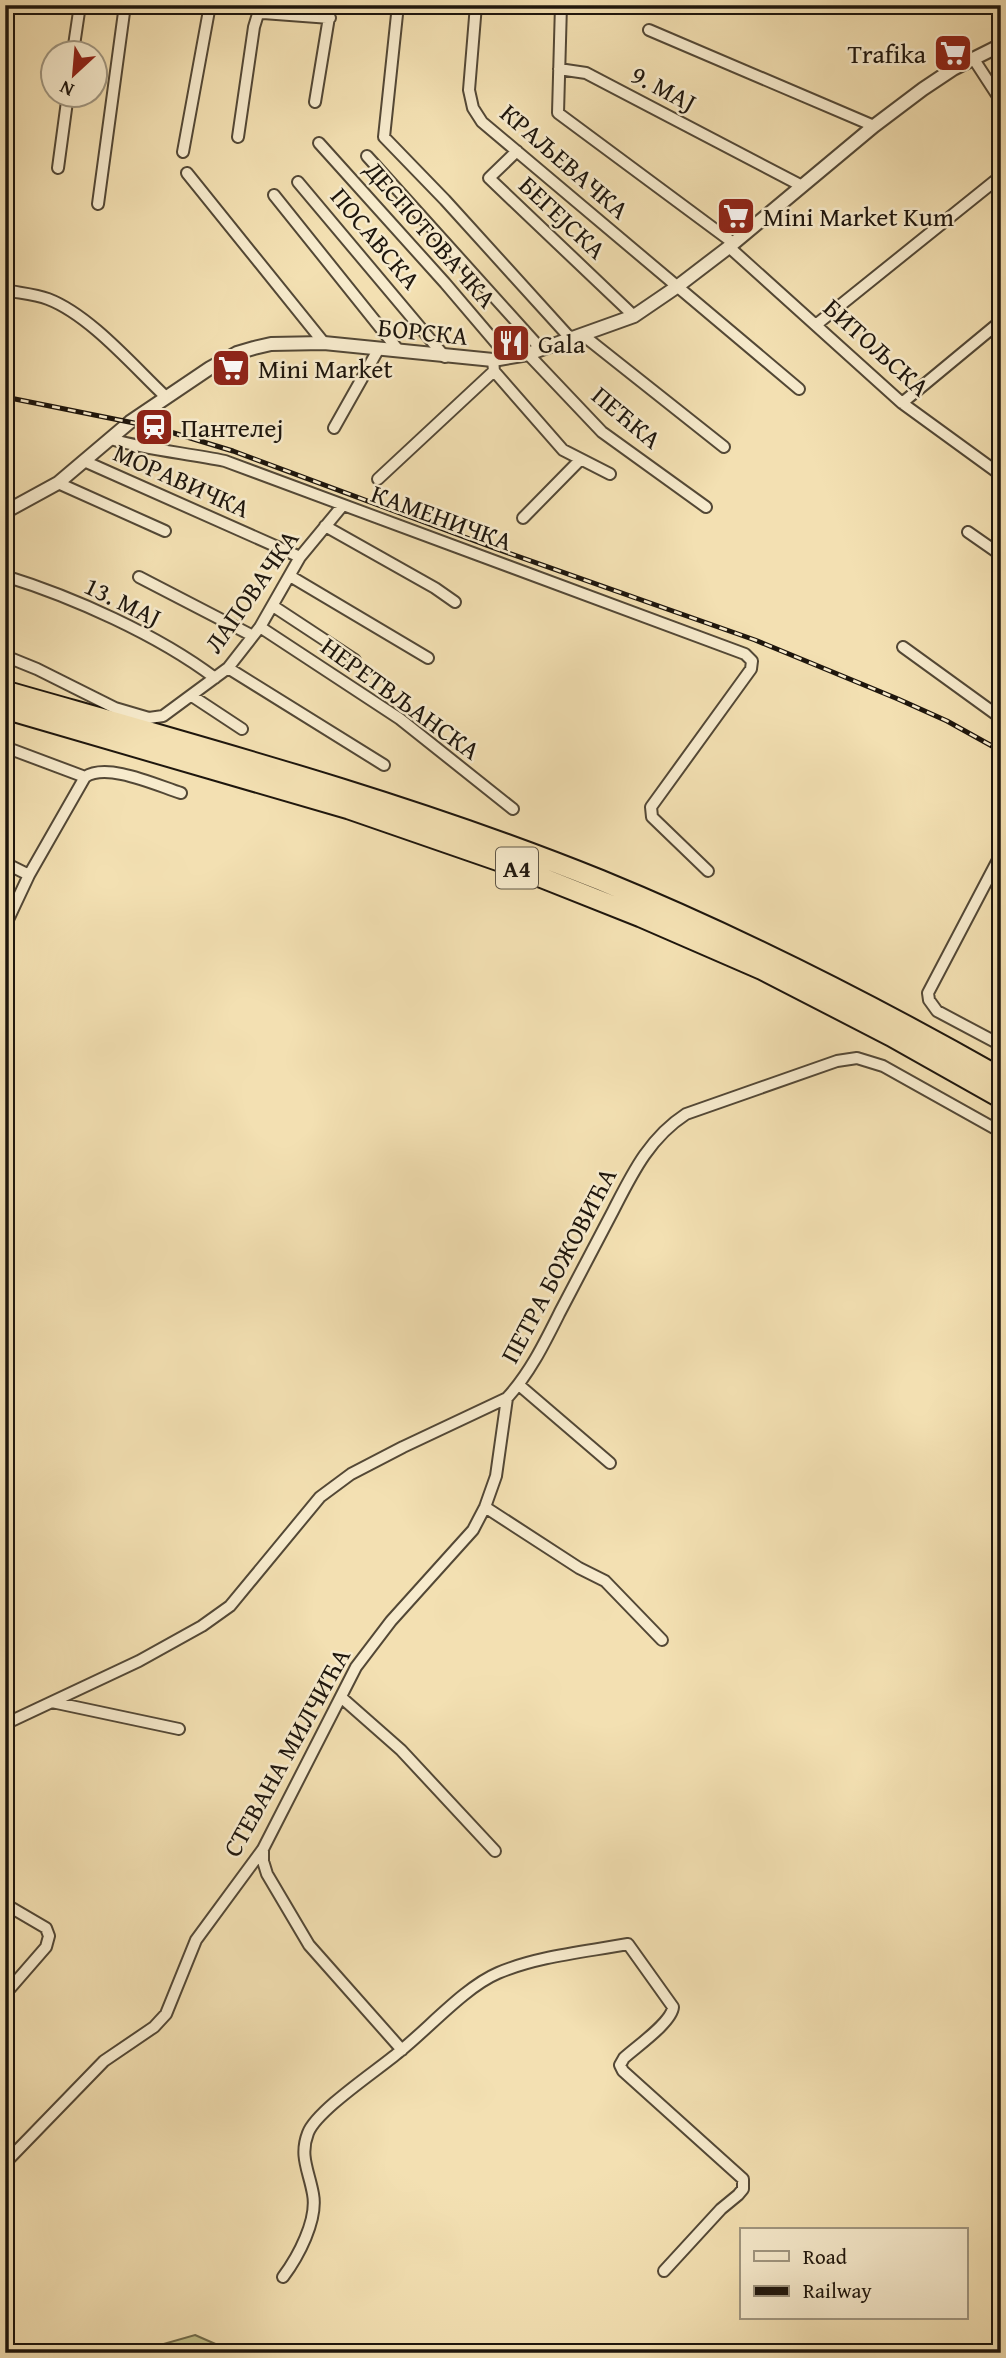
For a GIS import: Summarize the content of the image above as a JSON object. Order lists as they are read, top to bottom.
{
  "streets": {
    "highway": ["A4"],
    "street": [
      "9. МАЈ",
      "КРАЉЕВАЧКА",
      "БЕГЕЈСКА",
      "ДЕСПОТОВАЧКА",
      "ПОСАВСКА",
      "БОРСКА",
      "БИТОЉСКА",
      "ПЕЋКА",
      "МОРАВИЧКА",
      "КАМЕНИЧКА",
      "ЛАПОВАЧКА",
      "13. МАЈ",
      "НЕРЕТВЉАНСКА",
      "ПЕТРА БОЖОВИЋА",
      "СТЕВАНА МИЛЧИЋА"
    ]
  },
  "crossings": [
    ["9. МАЈ", "БОРСКА"],
    ["9. МАЈ", "БИТОЉСКА"],
    ["КРАЉЕВАЧКА", "БЕГЕЈСКА"],
    ["КРАЉЕВАЧКА", "БОРСКА"],
    ["БЕГЕЈСКА", "БОРСКА"],
    ["ДЕСПОТОВАЧКА", "БОРСКА"],
    ["ПОСАВСКА", "БОРСКА"],
    ["БОРСКА", "БИТОЉСКА"],
    ["БОРСКА", "ПЕЋКА"],
    ["БОРСКА", "МОРАВИЧКА"],
    ["БОРСКА", "КАМЕНИЧКА"],
    ["МОРАВИЧКА", "ЛАПОВАЧКА"],
    ["КАМЕНИЧКА", "ЛАПОВАЧКА"],
    ["ЛАПОВАЧКА", "13. МАЈ"],
    ["ЛАПОВАЧКА", "НЕРЕТВЉАНСКА"],
    ["ПЕТРА БОЖОВИЋА", "СТЕВАНА МИЛЧИЋА"]
  ],
  "places": {
    "supermarket": ["Trafika", "Mini Market Kum", "Mini Market"],
    "restaurant": ["Gala"],
    "station": ["Пантелеј"]
  },
  "legend": ["Road", "Railway"],
  "north": "bottom left"
}
